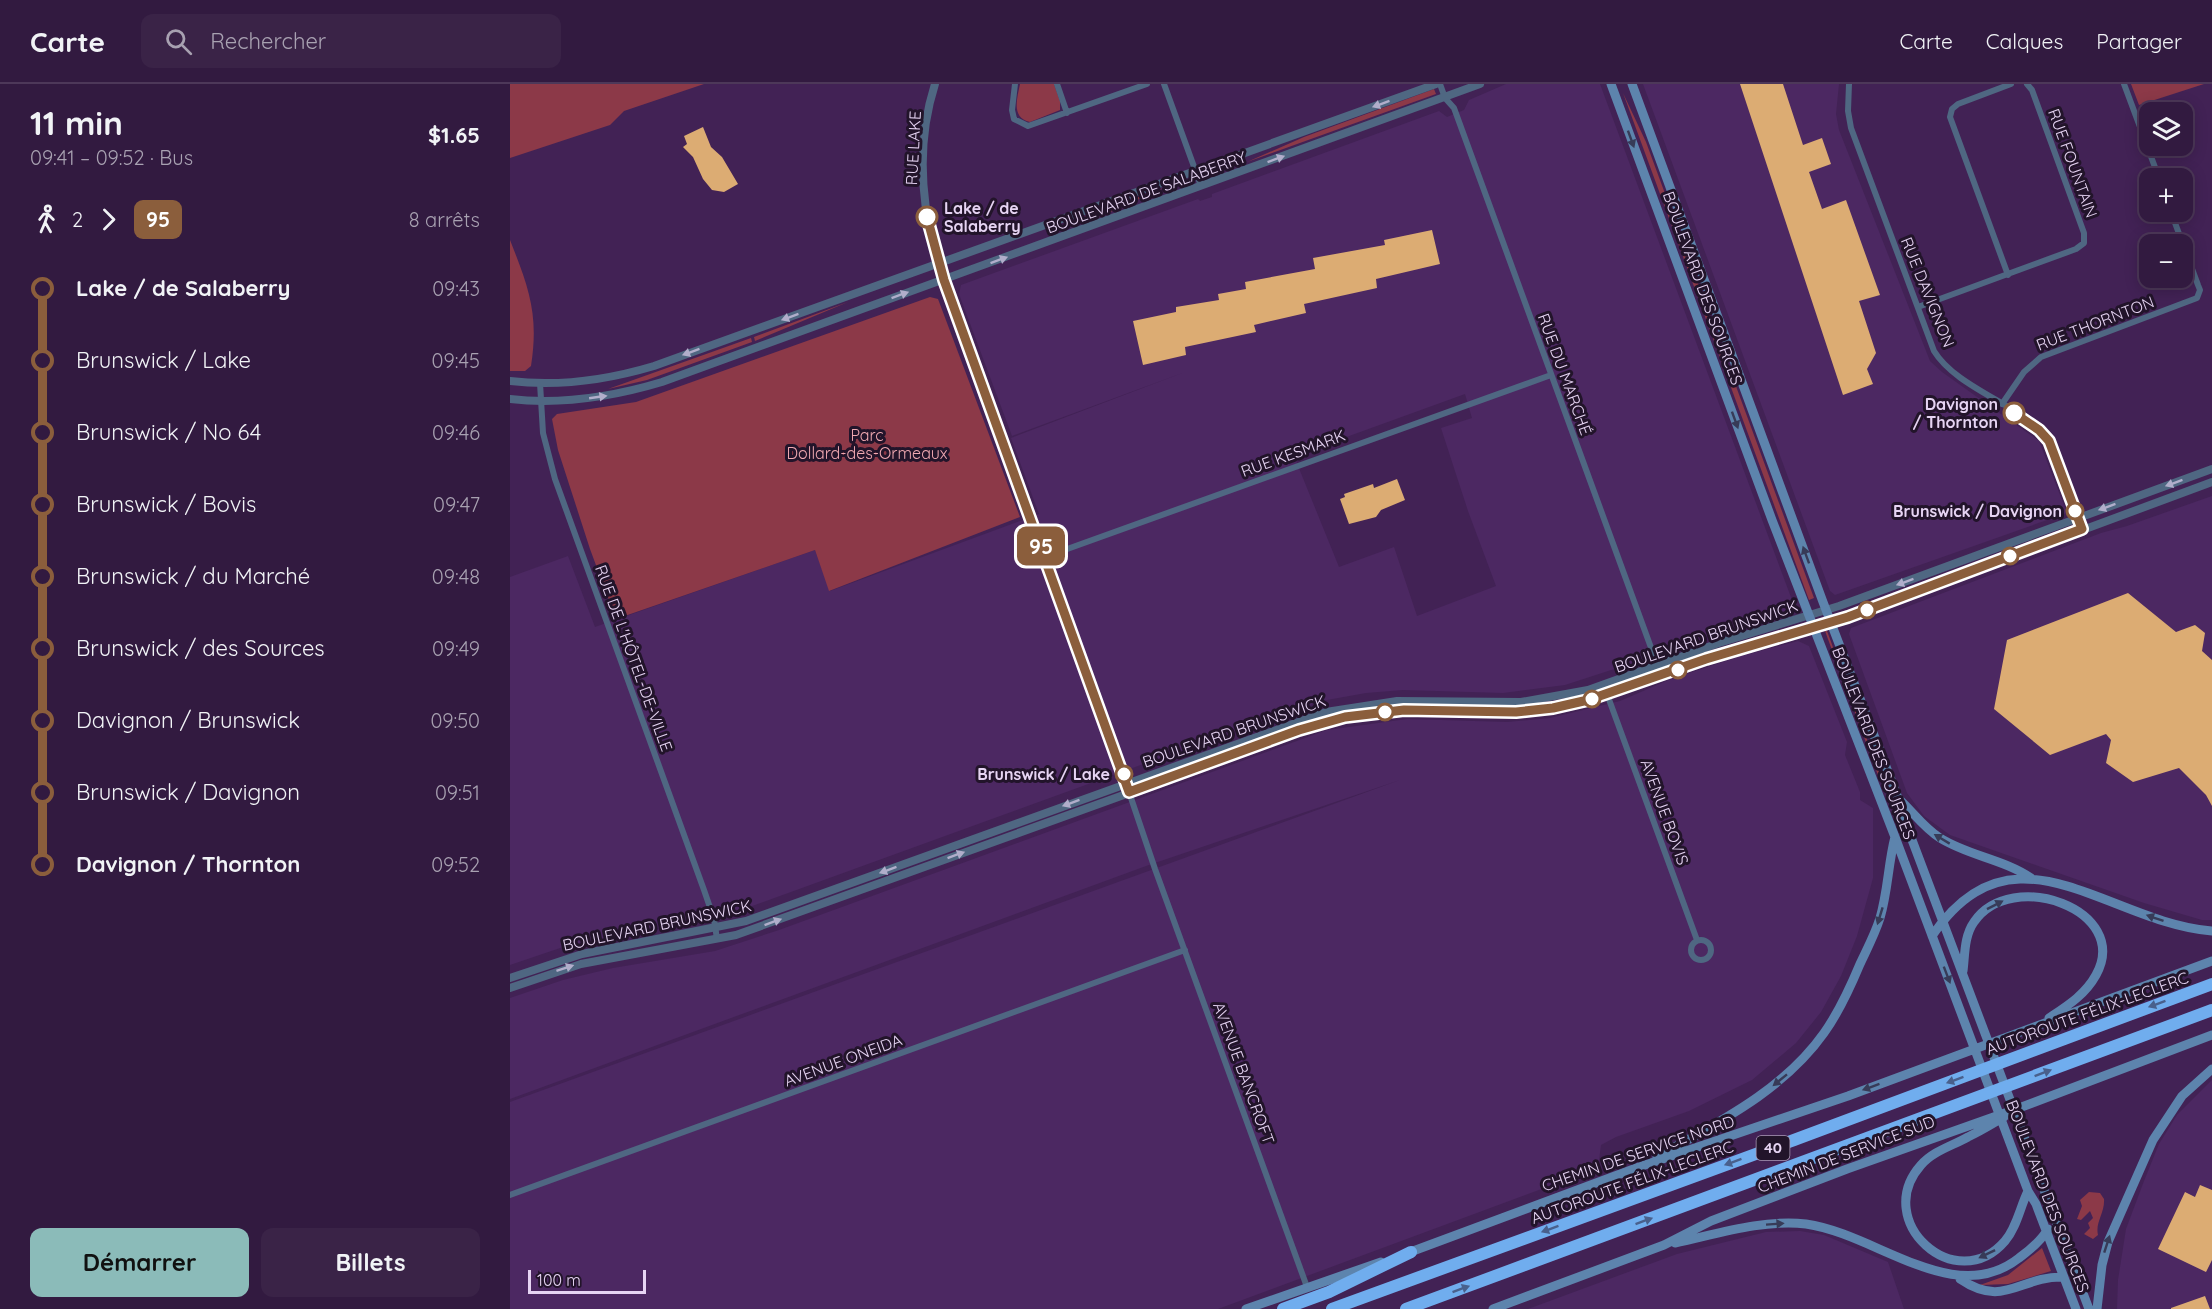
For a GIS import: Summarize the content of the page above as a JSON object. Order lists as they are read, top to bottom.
{
  "streets": {
    "highway": ["AUTOROUTE FÉLIX-LECLERC", "40"],
    "main road": ["BOULEVARD DES SOURCES", "CHEMIN DE SERVICE NORD", "CHEMIN DE SERVICE SUD"],
    "street": [
      "RUE LAKE",
      "RUE FOUNTAIN",
      "BOULEVARD DE SALABERRY",
      "RUE DAVIGNON",
      "RUE THORNTON",
      "RUE DU MARCHÉ",
      "RUE KESMARK",
      "BOULEVARD BRUNSWICK",
      "RUE DE L'HÔTEL-DE-VILLE",
      "AVENUE BOVIS",
      "AVENUE ONEIDA",
      "AVENUE BANCROFT"
    ]
  },
  "crossings": [
    ["RUE LAKE", "BOULEVARD DE SALABERRY"],
    ["RUE LAKE", "RUE KESMARK"],
    ["RUE LAKE", "BOULEVARD BRUNSWICK"],
    ["RUE LAKE", "AVENUE BANCROFT"],
    ["RUE FOUNTAIN", "RUE DAVIGNON"],
    ["BOULEVARD DE SALABERRY", "RUE DU MARCHÉ"],
    ["BOULEVARD DE SALABERRY", "RUE DE L'HÔTEL-DE-VILLE"],
    ["BOULEVARD DES SOURCES", "BOULEVARD BRUNSWICK"],
    ["RUE DAVIGNON", "RUE THORNTON"],
    ["RUE DAVIGNON", "BOULEVARD BRUNSWICK"],
    ["RUE DU MARCHÉ", "RUE KESMARK"],
    ["RUE DU MARCHÉ", "BOULEVARD BRUNSWICK"],
    ["BOULEVARD BRUNSWICK", "RUE DE L'HÔTEL-DE-VILLE"],
    ["BOULEVARD BRUNSWICK", "AVENUE BOVIS"],
    ["BOULEVARD BRUNSWICK", "AVENUE BANCROFT"],
    ["AVENUE ONEIDA", "AVENUE BANCROFT"],
    ["AVENUE BANCROFT", "CHEMIN DE SERVICE NORD"]
  ],
  "one_way": ["CHEMIN DE SERVICE NORD"],
  "parks": ["Parc Dollard-des-Ormeaux"],
  "places": [
    "Lake / de Salaberry",
    "Davignon / Thornton",
    "Brunswick / Davignon",
    "Brunswick / Lake"
  ],
  "lines": ["bus line 95"],
  "scale_bar": "100 m",
  "page": {
    "header": "Carte",
    "search": "Rechercher",
    "nav": ["Carte", "Calques", "Partager"],
    "heading": ["11 min", "09:41 – 09:52 · Bus", "$1.65"],
    "on_map": "95",
    "map_buttons": ["+", "−"],
    "legs": ["2", "95", "8 arrêts"],
    "list": [
      {
        "name": "Lake / de Salaberry",
        "value": "09:43"
      },
      {
        "name": "Brunswick / Lake",
        "value": "09:45"
      },
      {
        "name": "Brunswick / No 64",
        "value": "09:46"
      },
      {
        "name": "Brunswick / Bovis",
        "value": "09:47"
      },
      {
        "name": "Brunswick / du Marché",
        "value": "09:48"
      },
      {
        "name": "Brunswick / des Sources",
        "value": "09:49"
      },
      {
        "name": "Davignon / Brunswick",
        "value": "09:50"
      },
      {
        "name": "Brunswick / Davignon",
        "value": "09:51"
      },
      {
        "name": "Davignon / Thornton",
        "value": "09:52"
      }
    ],
    "buttons": ["Démarrer", "Billets"],
    "scale": "100 m"
  }
}
